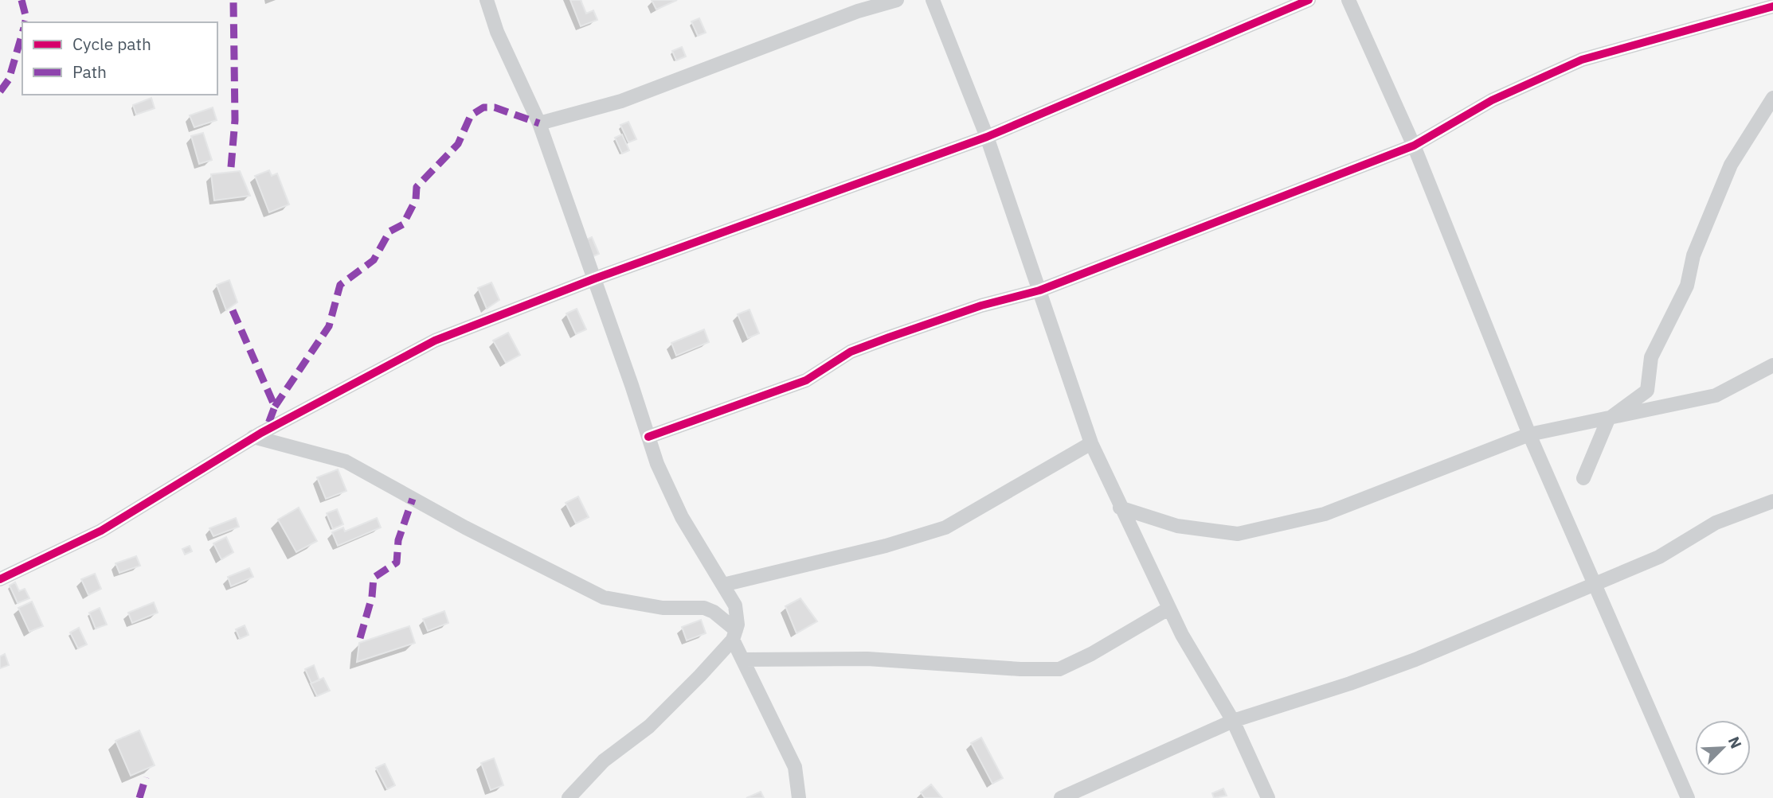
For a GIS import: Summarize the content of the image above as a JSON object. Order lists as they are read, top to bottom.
{
  "legend": ["Cycle path", "Path"],
  "north": "top right"
}
